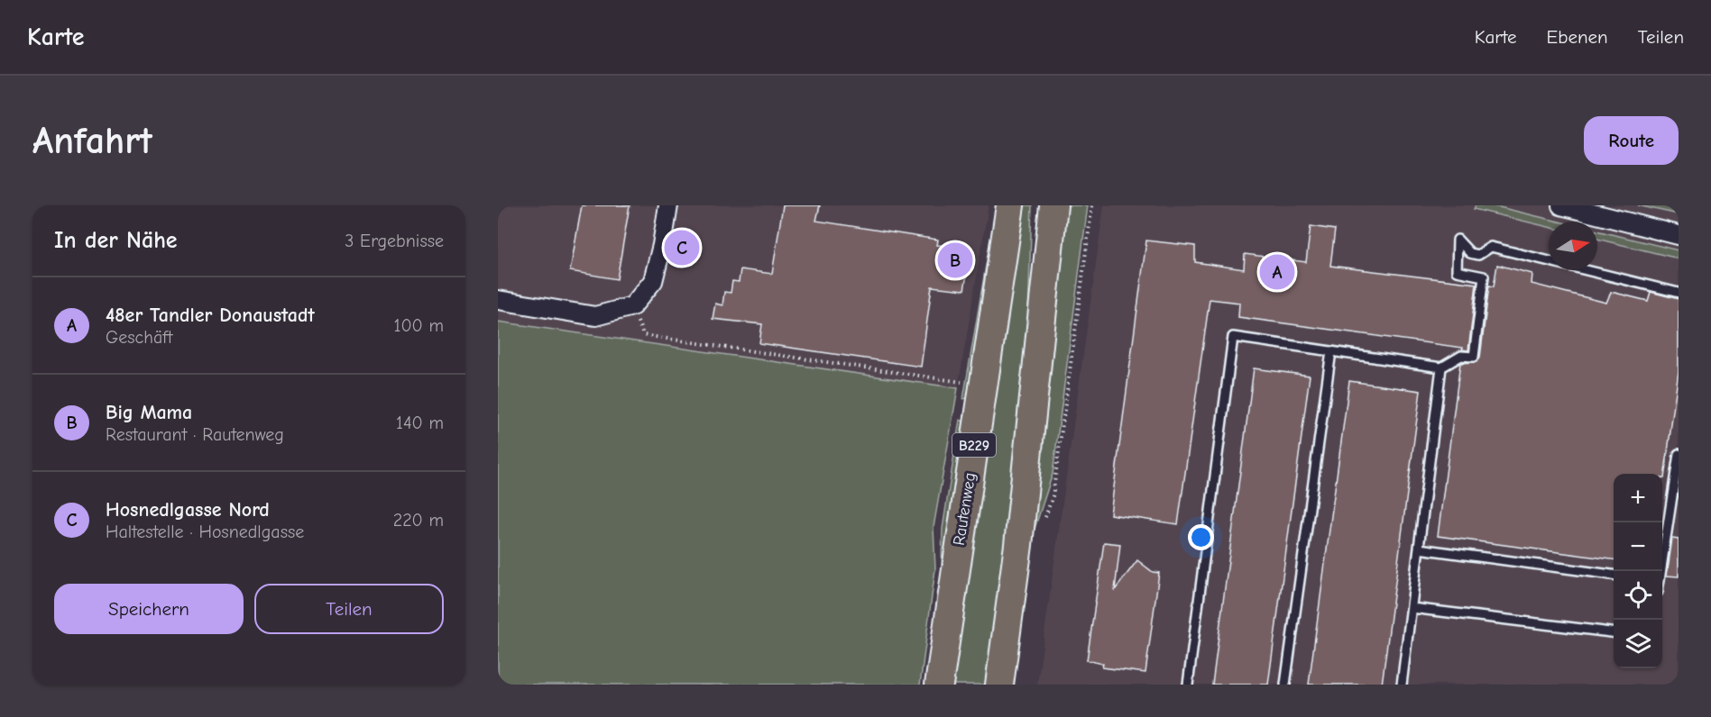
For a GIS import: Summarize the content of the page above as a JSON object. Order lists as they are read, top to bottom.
{
  "streets": {
    "main road": ["B229", "Rautenweg"]
  },
  "north": "right",
  "page": {
    "header": "Karte",
    "nav": ["Karte", "Ebenen", "Teilen"],
    "buttons": [
      "Route",
      ["Speichern", "Teilen"]
    ],
    "title": "Anfahrt",
    "heading": ["In der Nähe", "3 Ergebnisse"],
    "pins": ["C", "B", "A"],
    "list": [
      {
        "mark": "A",
        "name": "48er Tandler Donaustadt",
        "note": "Geschäft",
        "value": "100 m"
      },
      {
        "mark": "B",
        "name": "Big Mama",
        "note": "Restaurant · Rautenweg",
        "value": "140 m"
      },
      {
        "mark": "C",
        "name": "Hosnedlgasse Nord",
        "note": "Haltestelle · Hosnedlgasse",
        "value": "220 m"
      }
    ],
    "map_buttons": ["+", "−"]
  }
}
